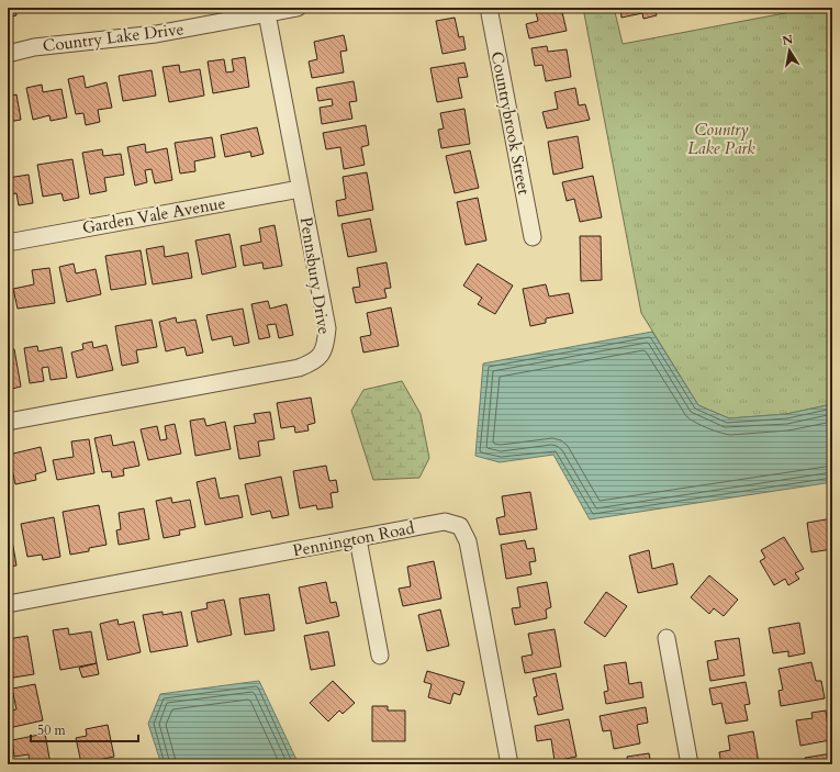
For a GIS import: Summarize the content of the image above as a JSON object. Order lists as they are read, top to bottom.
{
  "streets": {
    "street": [
      "Country Lake Drive",
      "Countrybrook Street",
      "Garden Vale Avenue",
      "Pennsbury Drive",
      "Pennington Road"
    ]
  },
  "crossings": [
    ["Country Lake Drive", "Pennsbury Drive"],
    ["Garden Vale Avenue", "Pennsbury Drive"]
  ],
  "parks": ["Country Lake Park"],
  "scale_bar": "50 m",
  "north": "top"
}
